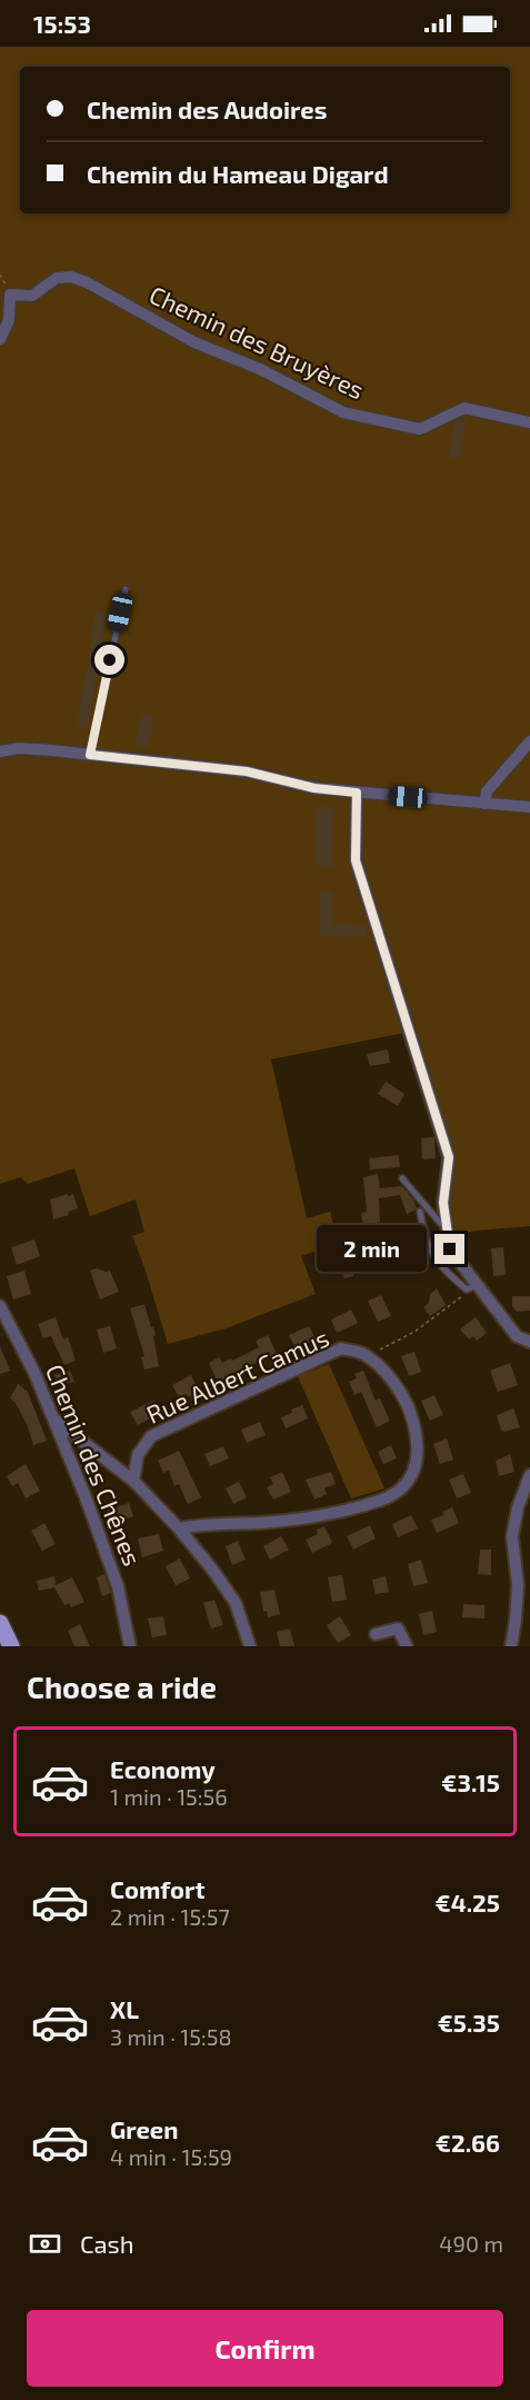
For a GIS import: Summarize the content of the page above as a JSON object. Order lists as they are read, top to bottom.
{
  "streets": {
    "street": ["Chemin des Bruyères", "Rue Albert Camus", "Chemin des Chênes"]
  },
  "page": {
    "status": "15:53",
    "banner": ["Chemin des Audoires", "Chemin du Hameau Digard"],
    "bubble": "2 min",
    "heading": "Choose a ride",
    "list": [
      {
        "name": "Economy",
        "note": "1 min · 15:56",
        "value": "€3.15"
      },
      {
        "name": "Comfort",
        "note": "2 min · 15:57",
        "value": "€4.25"
      },
      {
        "name": "XL",
        "note": "3 min · 15:58",
        "value": "€5.35"
      },
      {
        "name": "Green",
        "note": "4 min · 15:59",
        "value": "€2.66"
      }
    ],
    "pay": ["Cash", "490 m"],
    "buttons": "Confirm"
  }
}
